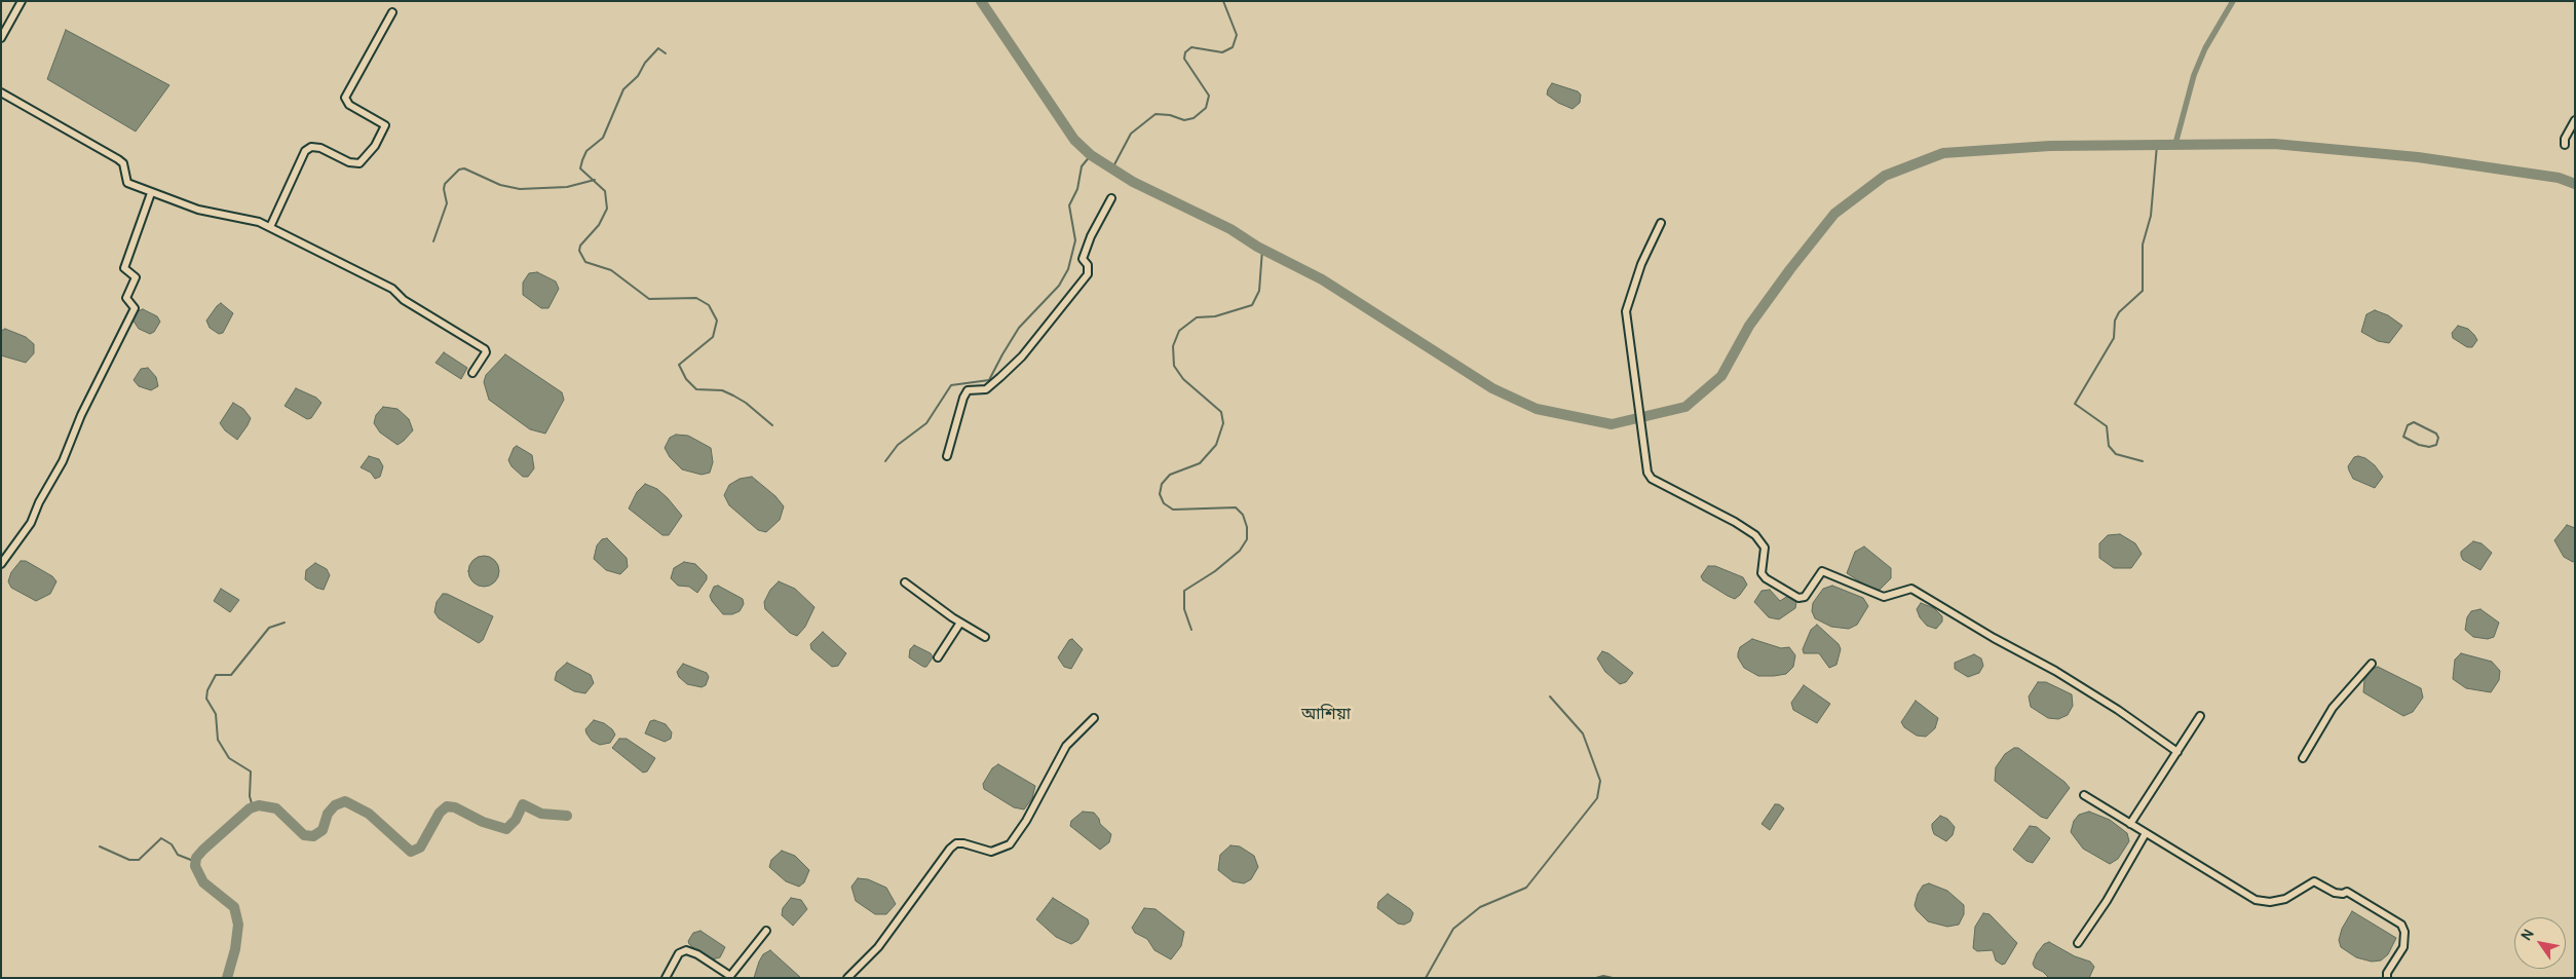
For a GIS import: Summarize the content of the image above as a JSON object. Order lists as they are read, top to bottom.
{
  "districts": ["আশিয়া"],
  "north": "top left"
}
